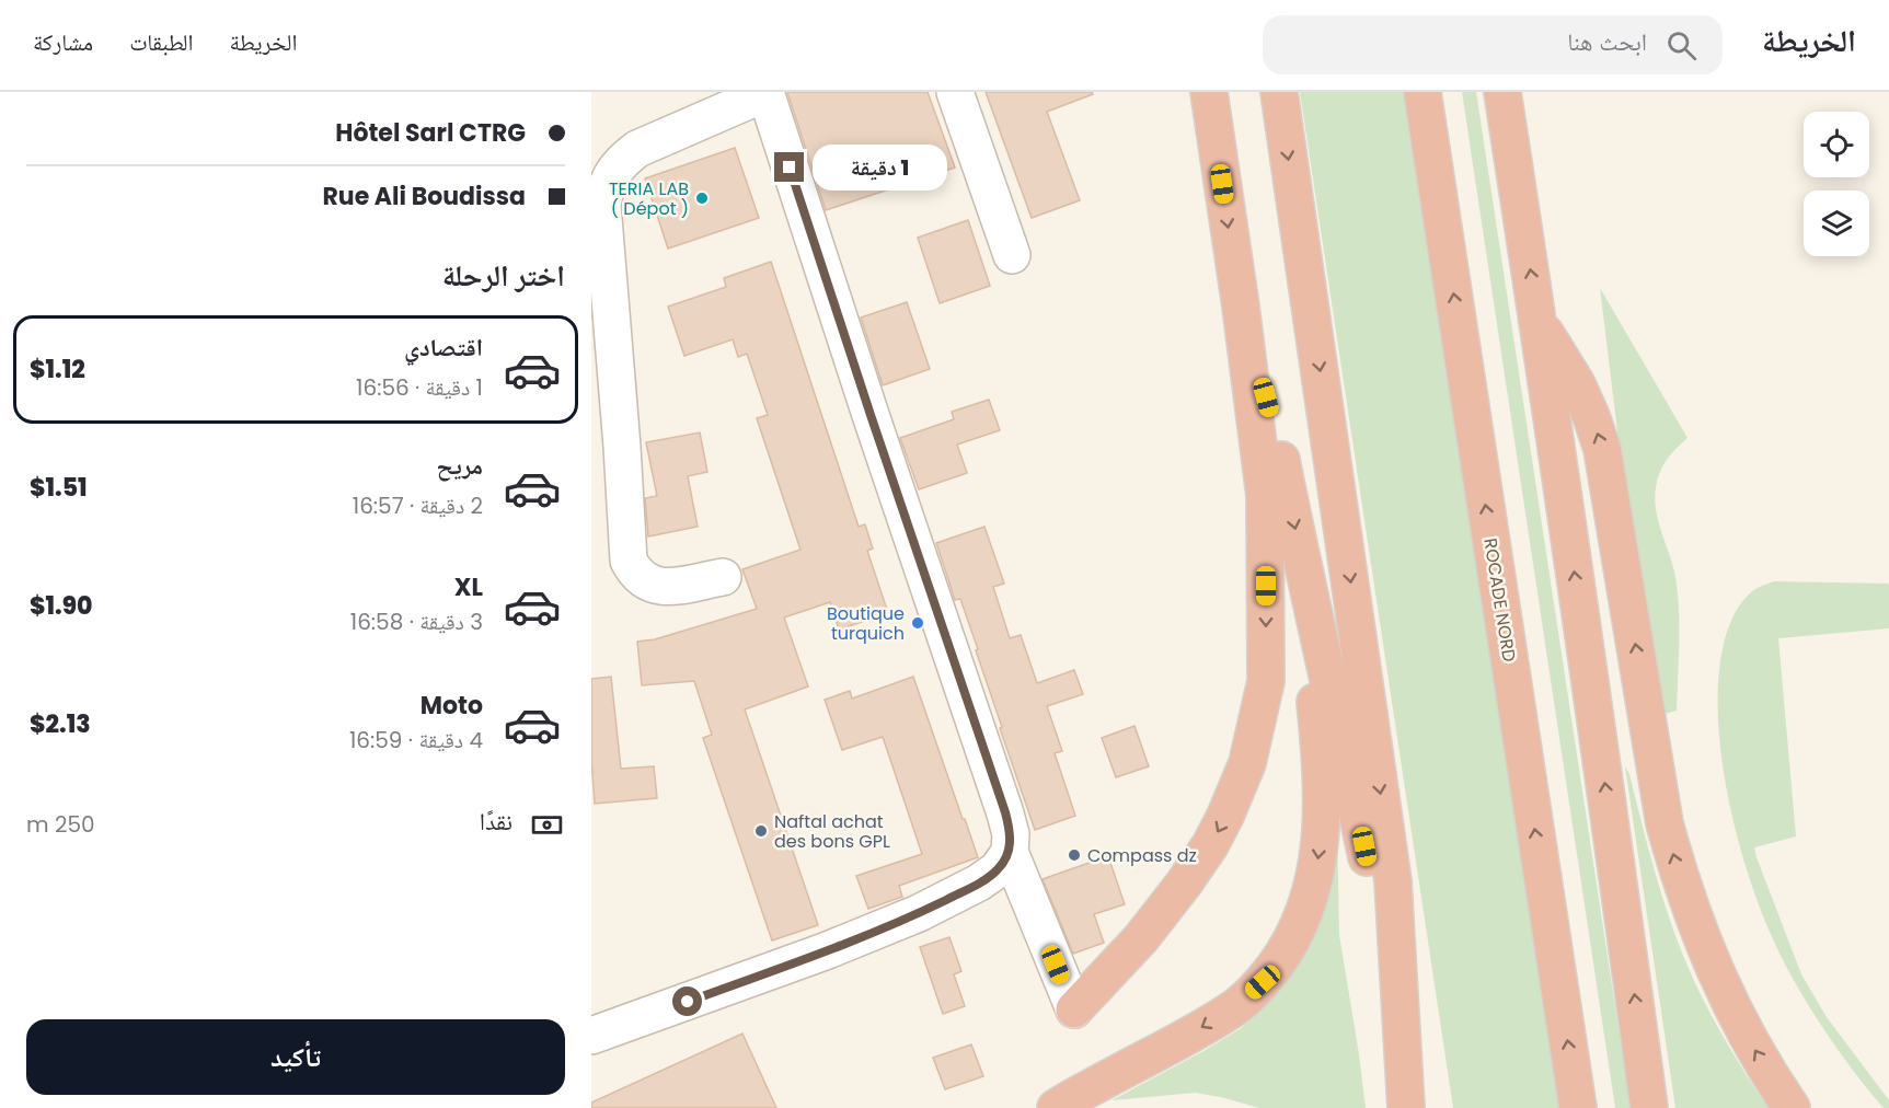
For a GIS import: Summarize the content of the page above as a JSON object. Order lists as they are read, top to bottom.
{
  "streets": {
    "highway": ["ROCADE NORD"]
  },
  "places": [
    "TERIA LAB ( Dépot )",
    "Boutique turquich",
    "Naftal achat des bons GPL",
    "Compass dz"
  ],
  "page": {
    "header": "الخريطة",
    "search": "ابحث هنا",
    "nav": ["الخريطة", "الطبقات", "مشاركة"],
    "banner": ["Hôtel Sarl CTRG", "Rue Ali Boudissa"],
    "bubble": "1 دقيقة",
    "heading": "اختر الرحلة",
    "list": [
      {
        "name": "اقتصادي",
        "note": "1 دقيقة · 16:56",
        "value": "$1.12"
      },
      {
        "name": "مريح",
        "note": "2 دقيقة · 16:57",
        "value": "$1.51"
      },
      {
        "name": "XL",
        "note": "3 دقيقة · 16:58",
        "value": "$1.90"
      },
      {
        "name": "Moto",
        "note": "4 دقيقة · 16:59",
        "value": "$2.13"
      }
    ],
    "pay": ["نقدًا", "250 m"],
    "buttons": "تأكيد"
  }
}
